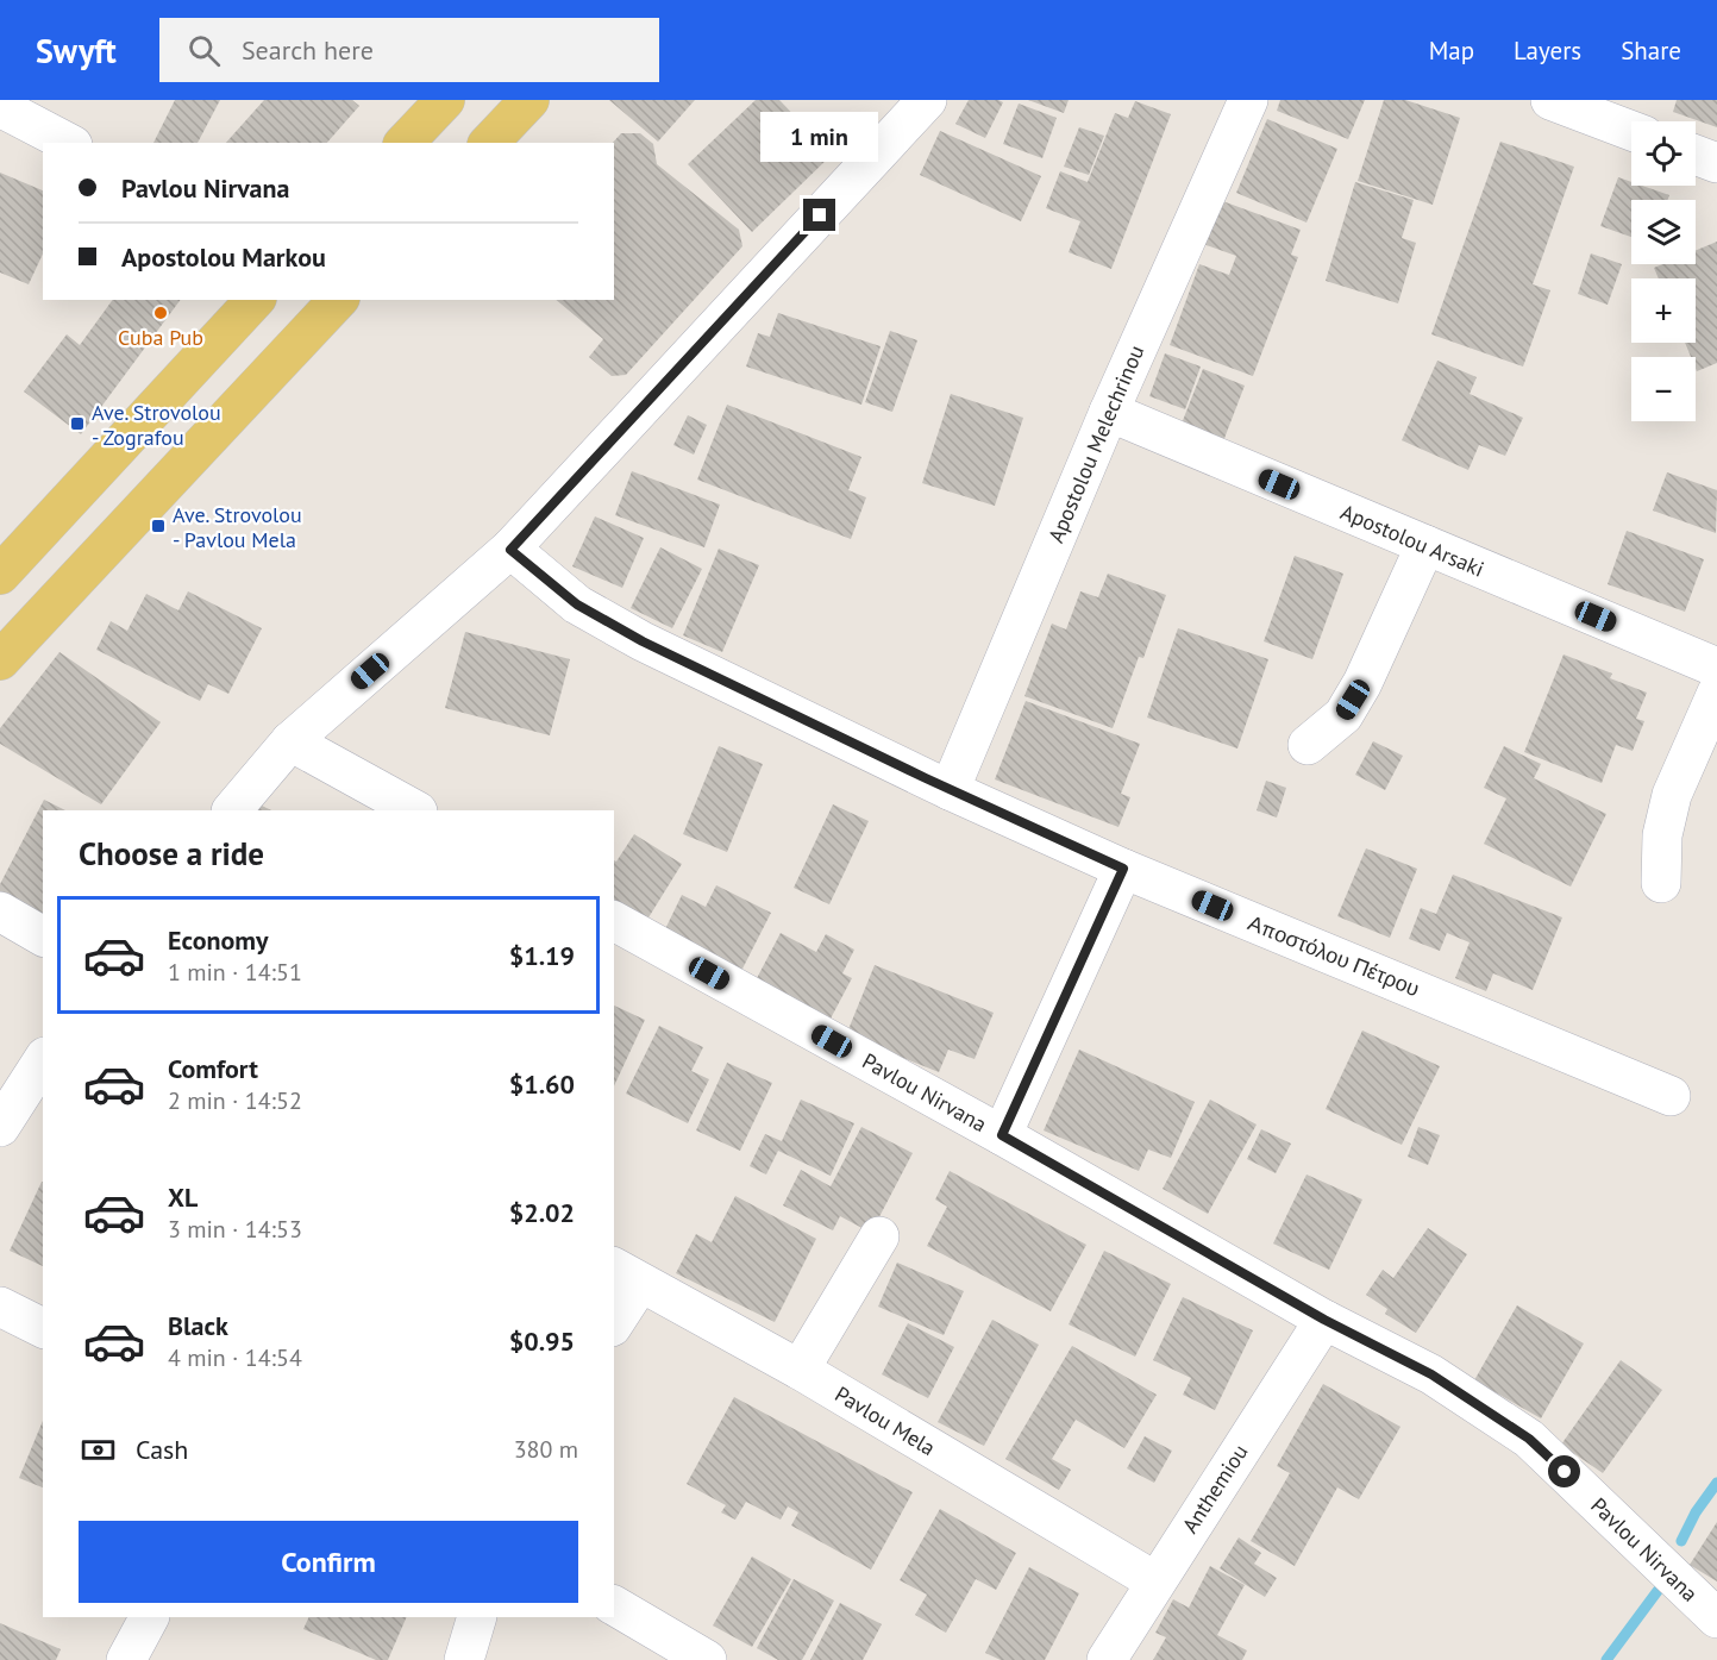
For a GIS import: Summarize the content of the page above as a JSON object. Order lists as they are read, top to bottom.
{
  "streets": {
    "street": [
      "Apostolou Melechrinou",
      "Apostolou Arsaki",
      "Αποστόλου Πέτρου",
      "Pavlou Nirvana",
      "Pavlou Mela",
      "Anthemiou"
    ]
  },
  "crossings": [
    ["Apostolou Melechrinou", "Apostolou Arsaki"],
    ["Apostolou Melechrinou", "Αποστόλου Πέτρου"],
    ["Pavlou Nirvana", "Anthemiou"],
    ["Pavlou Mela", "Anthemiou"]
  ],
  "places": {
    "other": ["Cuba Pub"],
    "transit": ["Ave. Strovolou - Zografou", "Ave. Strovolou - Pavlou Mela"]
  },
  "page": {
    "header": "Swyft",
    "search": "Search here",
    "nav": ["Map", "Layers", "Share"],
    "bubble": "1 min",
    "map_buttons": ["+", "−"],
    "banner": ["Pavlou Nirvana", "Apostolou Markou"],
    "heading": "Choose a ride",
    "list": [
      {
        "name": "Economy",
        "note": "1 min · 14:51",
        "value": "$1.19"
      },
      {
        "name": "Comfort",
        "note": "2 min · 14:52",
        "value": "$1.60"
      },
      {
        "name": "XL",
        "note": "3 min · 14:53",
        "value": "$2.02"
      },
      {
        "name": "Black",
        "note": "4 min · 14:54",
        "value": "$0.95"
      }
    ],
    "pay": ["Cash", "380 m"],
    "buttons": "Confirm"
  }
}
